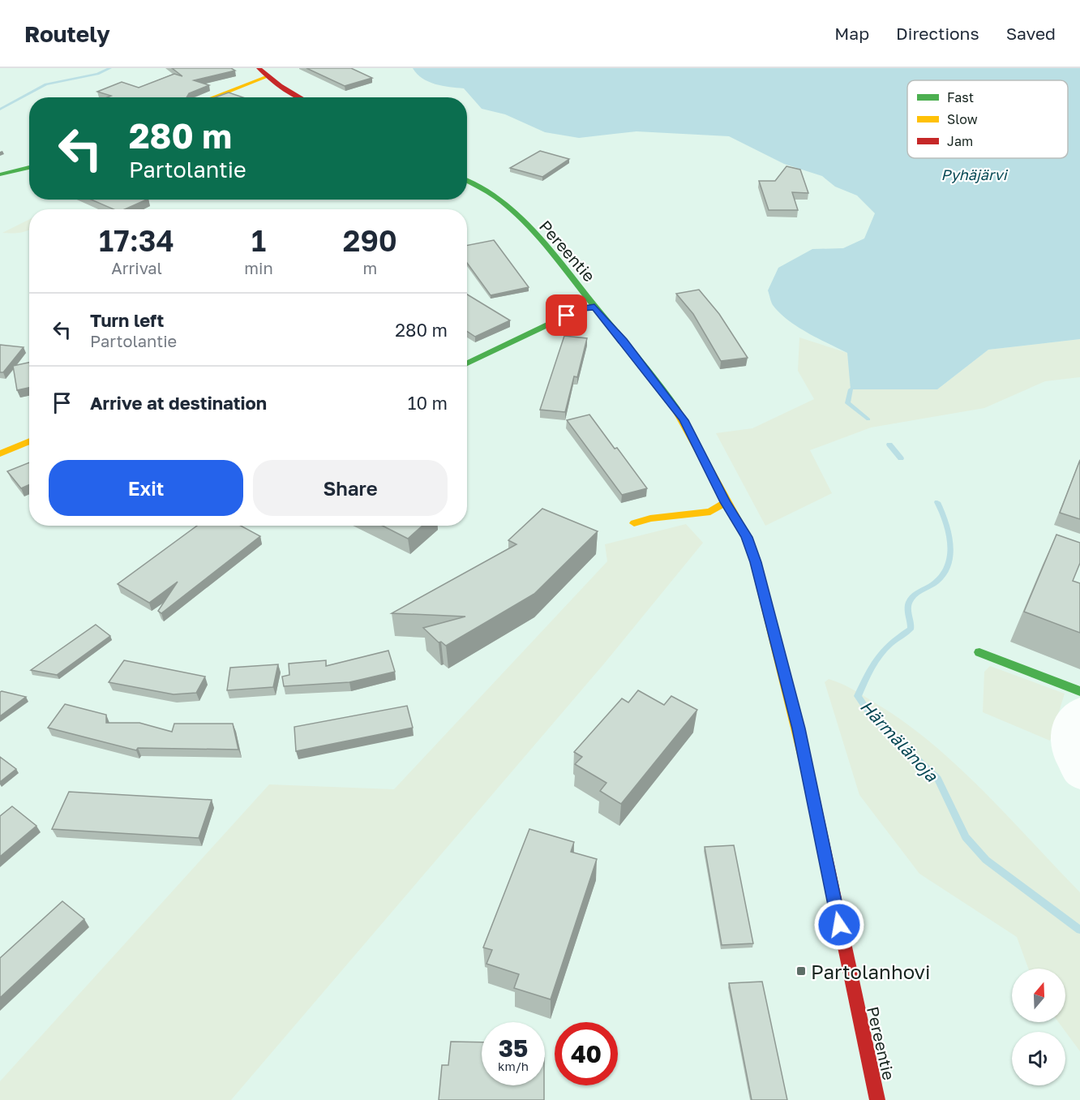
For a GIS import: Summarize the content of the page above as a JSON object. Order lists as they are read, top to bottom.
{
  "streets": {
    "street": ["Pereentie"]
  },
  "water": ["Pyhäjärvi", "Härmälänoja"],
  "places": {
    "transit": ["Partolanhovi"]
  },
  "legend": ["Fast", "Slow", "Jam"],
  "north": "top",
  "page": {
    "header": "Routely",
    "nav": ["Map", "Directions", "Saved"],
    "turn": ["280 m", "Partolantie"],
    "eta": [
      "17:34",
      "Arrival",
      "1",
      "min",
      "290",
      "m"
    ],
    "list": [
      {
        "name": "Turn left",
        "note": "Partolantie",
        "value": "280 m"
      },
      {
        "name": "Arrive at destination",
        "value": "10 m"
      }
    ],
    "buttons": ["Exit", "Share"],
    "speed": "35 km/h",
    "limit": "40"
  }
}
